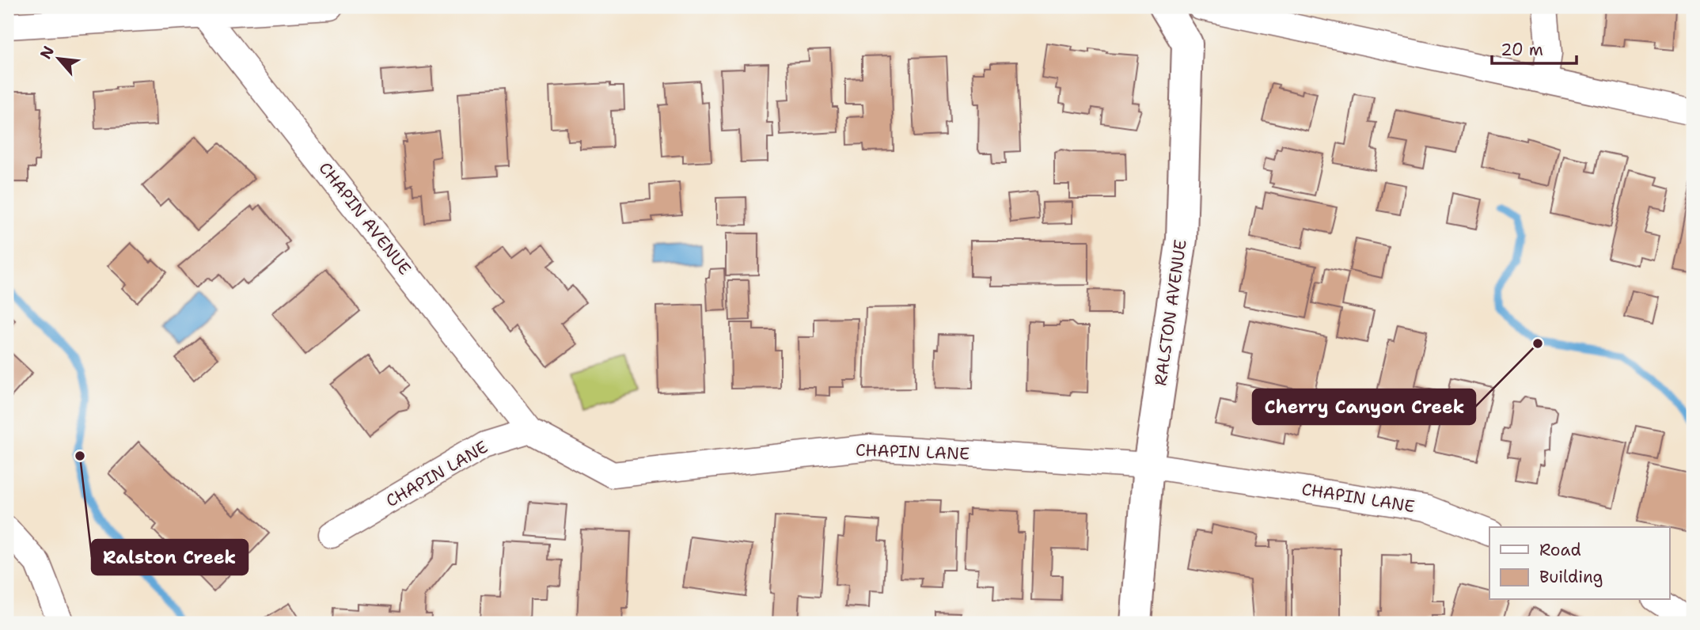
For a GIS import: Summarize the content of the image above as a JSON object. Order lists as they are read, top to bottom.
{
  "streets": {
    "street": ["CHAPIN AVENUE", "RALSTON AVENUE", "CHAPIN LANE"]
  },
  "crossings": [
    ["CHAPIN AVENUE", "CHAPIN LANE"],
    ["RALSTON AVENUE", "CHAPIN LANE"]
  ],
  "places": ["Cherry Canyon Creek", "Ralston Creek"],
  "legend": ["Road", "Building"],
  "scale_bar": "20 m",
  "north": "top left"
}
